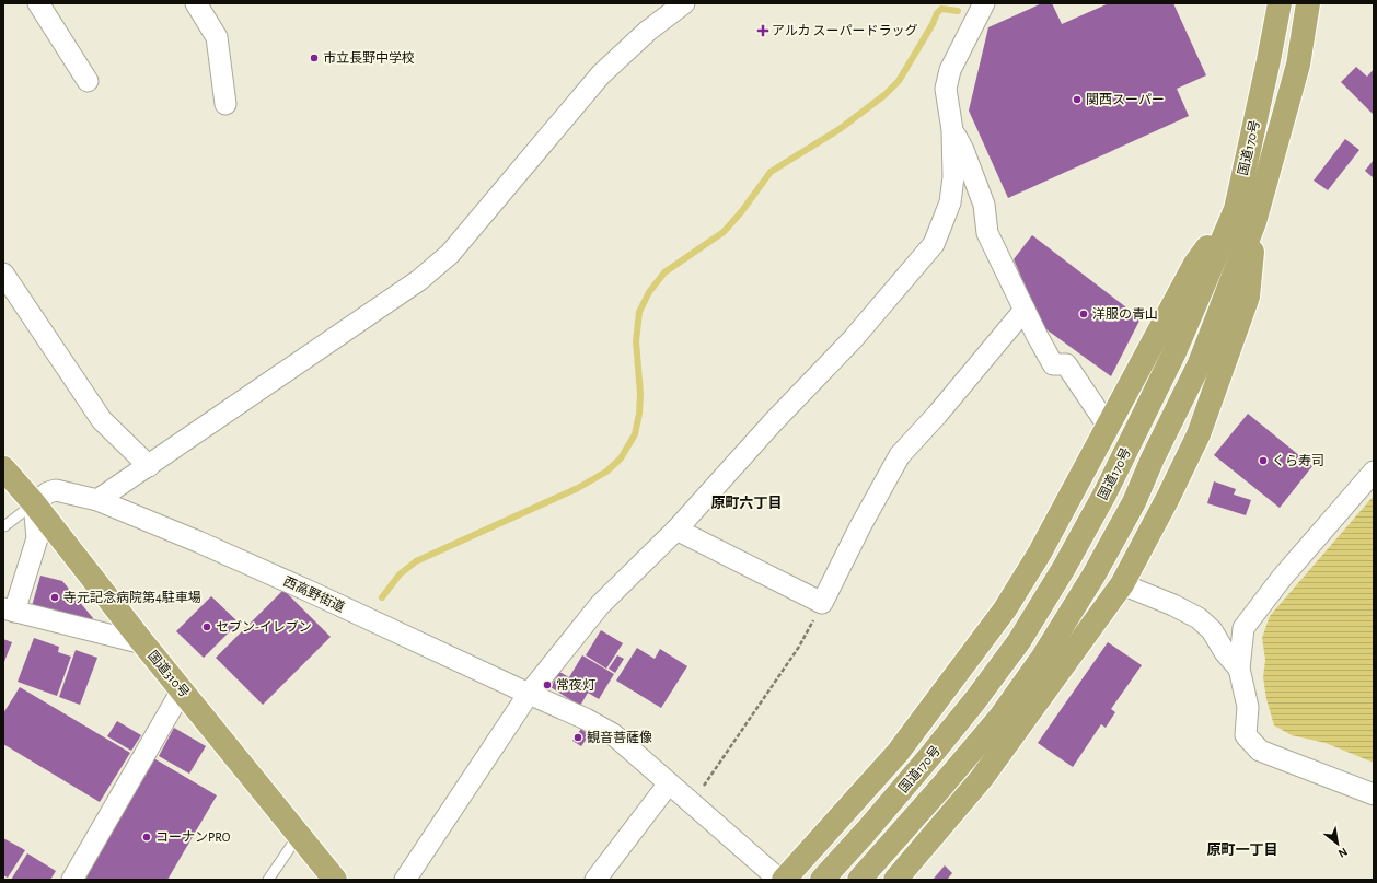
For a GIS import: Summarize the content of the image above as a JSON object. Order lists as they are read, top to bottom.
{
  "streets": {
    "highway": ["国道170号", "国道310号"],
    "street": ["西高野街道"]
  },
  "crossings": [
    ["西高野街道", "国道310号"]
  ],
  "districts": ["原町六丁目", "原町一丁目"],
  "places": {
    "health": ["アルカ スーパードラッグ"],
    "other": [
      "市立長野中学校",
      "関西スーパー",
      "洋服の青山",
      "くら寿司",
      "寺元記念病院第4駐車場",
      "セブン-イレブン",
      "常夜灯",
      "観音菩薩像",
      "コーナンPRO"
    ]
  },
  "north": "bottom right"
}
